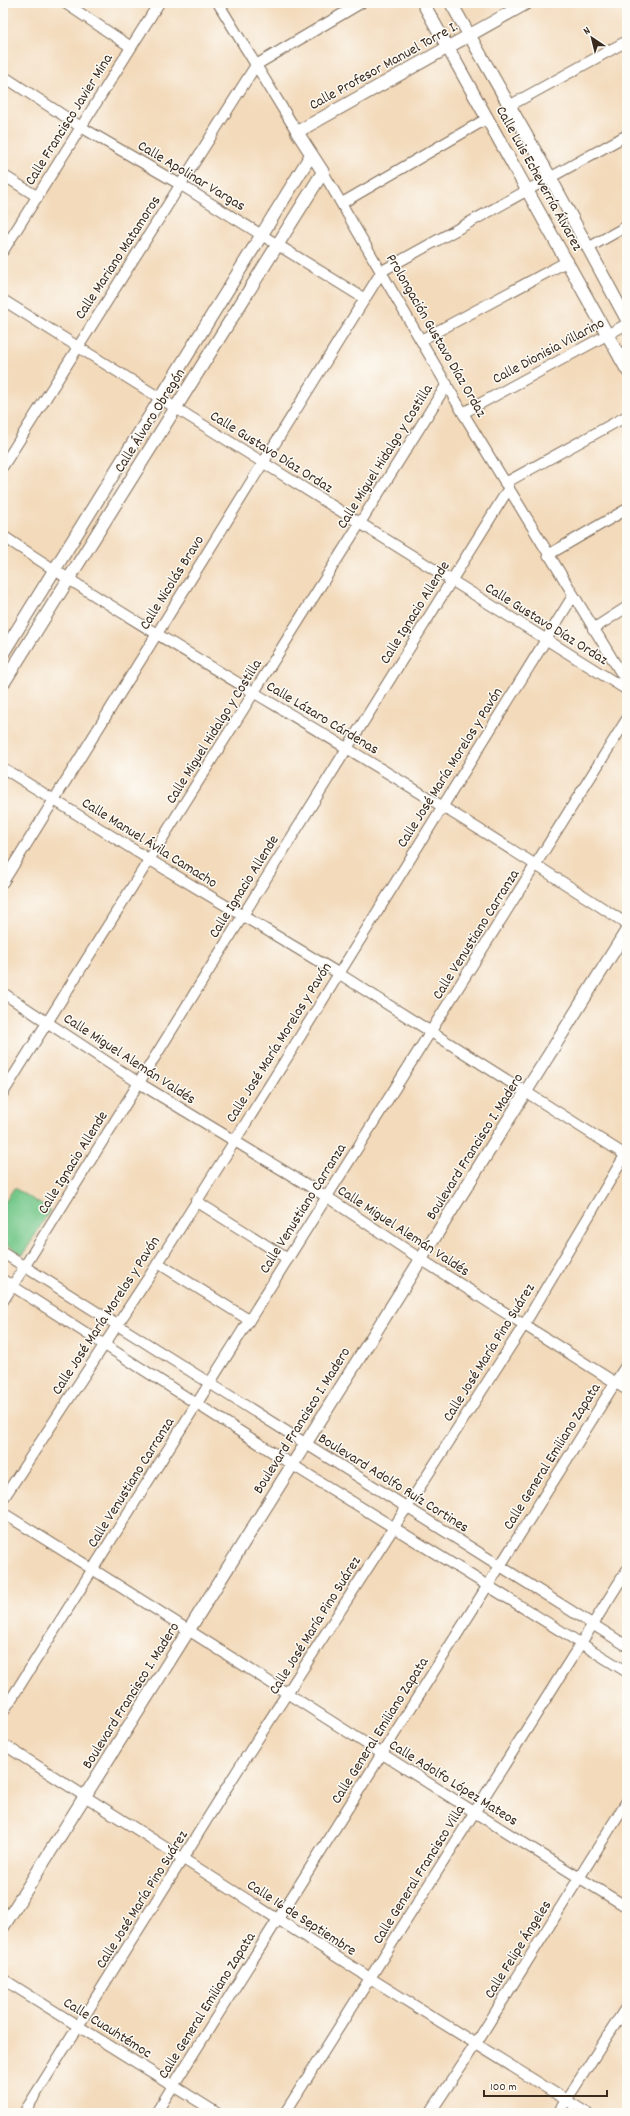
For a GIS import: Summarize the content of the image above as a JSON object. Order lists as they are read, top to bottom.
{
  "streets": {
    "street": [
      "Calle Profesor Manuel Torre I.",
      "Calle Francisco Javier Mina",
      "Calle Apolinar Vargas",
      "Calle Luis Echeverría Álvarez",
      "Calle Mariano Matamoros",
      "Prolongación Gustavo Díaz Ordaz",
      "Calle Dionisia Villarino",
      "Calle Álvaro Obregón",
      "Calle Gustavo Díaz Ordaz",
      "Calle Miguel Hidalgo y Costilla",
      "Calle Nicolás Bravo",
      "Calle Ignacio Allende",
      "Calle Lázaro Cárdenas",
      "Calle José María Morelos y Pavón",
      "Calle Manuel Ávila Camacho",
      "Calle Venustiano Carranza",
      "Calle Miguel Alemán Valdés",
      "Boulevard Francisco I. Madero",
      "Calle José María Pino Suárez",
      "Calle General Emiliano Zapata",
      "Boulevard Adolfo Ruíz Cortines",
      "Calle Adolfo López Mateos",
      "Calle General Francisco Villa",
      "Calle 16 de Septiembre",
      "Calle Felipe Ángeles",
      "Calle Cuauhtémoc"
    ]
  },
  "crossings": [
    ["Calle Profesor Manuel Torre I.", "Calle Luis Echeverría Álvarez"],
    ["Calle Profesor Manuel Torre I.", "Prolongación Gustavo Díaz Ordaz"],
    ["Calle Francisco Javier Mina", "Calle Apolinar Vargas"],
    ["Calle Apolinar Vargas", "Calle Mariano Matamoros"],
    ["Calle Apolinar Vargas", "Calle Álvaro Obregón"],
    ["Calle Apolinar Vargas", "Calle Nicolás Bravo"],
    ["Calle Luis Echeverría Álvarez", "Calle Dionisia Villarino"],
    ["Calle Mariano Matamoros", "Prolongación Gustavo Díaz Ordaz"],
    ["Calle Mariano Matamoros", "Calle Gustavo Díaz Ordaz"],
    ["Prolongación Gustavo Díaz Ordaz", "Calle Dionisia Villarino"],
    ["Prolongación Gustavo Díaz Ordaz", "Calle Álvaro Obregón"],
    ["Prolongación Gustavo Díaz Ordaz", "Calle Miguel Hidalgo y Costilla"],
    ["Prolongación Gustavo Díaz Ordaz", "Calle Nicolás Bravo"],
    ["Prolongación Gustavo Díaz Ordaz", "Calle Ignacio Allende"],
    ["Prolongación Gustavo Díaz Ordaz", "Calle José María Morelos y Pavón"],
    ["Calle Álvaro Obregón", "Calle Gustavo Díaz Ordaz"],
    ["Calle Álvaro Obregón", "Calle Lázaro Cárdenas"],
    ["Calle Gustavo Díaz Ordaz", "Calle Miguel Hidalgo y Costilla"],
    ["Calle Gustavo Díaz Ordaz", "Calle Nicolás Bravo"],
    ["Calle Gustavo Díaz Ordaz", "Calle Ignacio Allende"],
    ["Calle Gustavo Díaz Ordaz", "Calle José María Morelos y Pavón"],
    ["Calle Miguel Hidalgo y Costilla", "Calle Lázaro Cárdenas"],
    ["Calle Miguel Hidalgo y Costilla", "Calle Manuel Ávila Camacho"],
    ["Calle Miguel Hidalgo y Costilla", "Calle Miguel Alemán Valdés"],
    ["Calle Nicolás Bravo", "Calle Lázaro Cárdenas"],
    ["Calle Nicolás Bravo", "Calle Manuel Ávila Camacho"],
    ["Calle Ignacio Allende", "Calle Lázaro Cárdenas"],
    ["Calle Ignacio Allende", "Calle Manuel Ávila Camacho"],
    ["Calle Ignacio Allende", "Calle Miguel Alemán Valdés"],
    ["Calle Ignacio Allende", "Boulevard Adolfo Ruíz Cortines"],
    ["Calle Lázaro Cárdenas", "Calle José María Morelos y Pavón"],
    ["Calle Lázaro Cárdenas", "Calle Venustiano Carranza"],
    ["Calle José María Morelos y Pavón", "Calle Manuel Ávila Camacho"],
    ["Calle José María Morelos y Pavón", "Calle Miguel Alemán Valdés"],
    ["Calle José María Morelos y Pavón", "Boulevard Adolfo Ruíz Cortines"],
    ["Calle Manuel Ávila Camacho", "Calle Venustiano Carranza"],
    ["Calle Manuel Ávila Camacho", "Boulevard Francisco I. Madero"],
    ["Calle Manuel Ávila Camacho", "Calle José María Pino Suárez"],
    ["Calle Venustiano Carranza", "Calle Miguel Alemán Valdés"],
    ["Calle Venustiano Carranza", "Boulevard Adolfo Ruíz Cortines"],
    ["Calle Venustiano Carranza", "Calle Adolfo López Mateos"],
    ["Calle Miguel Alemán Valdés", "Boulevard Francisco I. Madero"],
    ["Calle Miguel Alemán Valdés", "Calle José María Pino Suárez"],
    ["Calle Miguel Alemán Valdés", "Calle General Emiliano Zapata"],
    ["Boulevard Francisco I. Madero", "Boulevard Adolfo Ruíz Cortines"],
    ["Boulevard Francisco I. Madero", "Calle Adolfo López Mateos"],
    ["Boulevard Francisco I. Madero", "Calle 16 de Septiembre"],
    ["Calle José María Pino Suárez", "Boulevard Adolfo Ruíz Cortines"],
    ["Calle José María Pino Suárez", "Calle Adolfo López Mateos"],
    ["Calle José María Pino Suárez", "Calle 16 de Septiembre"],
    ["Calle José María Pino Suárez", "Calle Cuauhtémoc"],
    ["Calle General Emiliano Zapata", "Boulevard Adolfo Ruíz Cortines"],
    ["Calle General Emiliano Zapata", "Calle Adolfo López Mateos"],
    ["Calle General Emiliano Zapata", "Calle 16 de Septiembre"],
    ["Calle General Emiliano Zapata", "Calle Cuauhtémoc"],
    ["Boulevard Adolfo Ruíz Cortines", "Calle General Francisco Villa"],
    ["Calle Adolfo López Mateos", "Calle General Francisco Villa"],
    ["Calle Adolfo López Mateos", "Calle Felipe Ángeles"],
    ["Calle General Francisco Villa", "Calle 16 de Septiembre"],
    ["Calle 16 de Septiembre", "Calle Felipe Ángeles"]
  ],
  "scale_bar": "100 m",
  "north": "top left"
}
